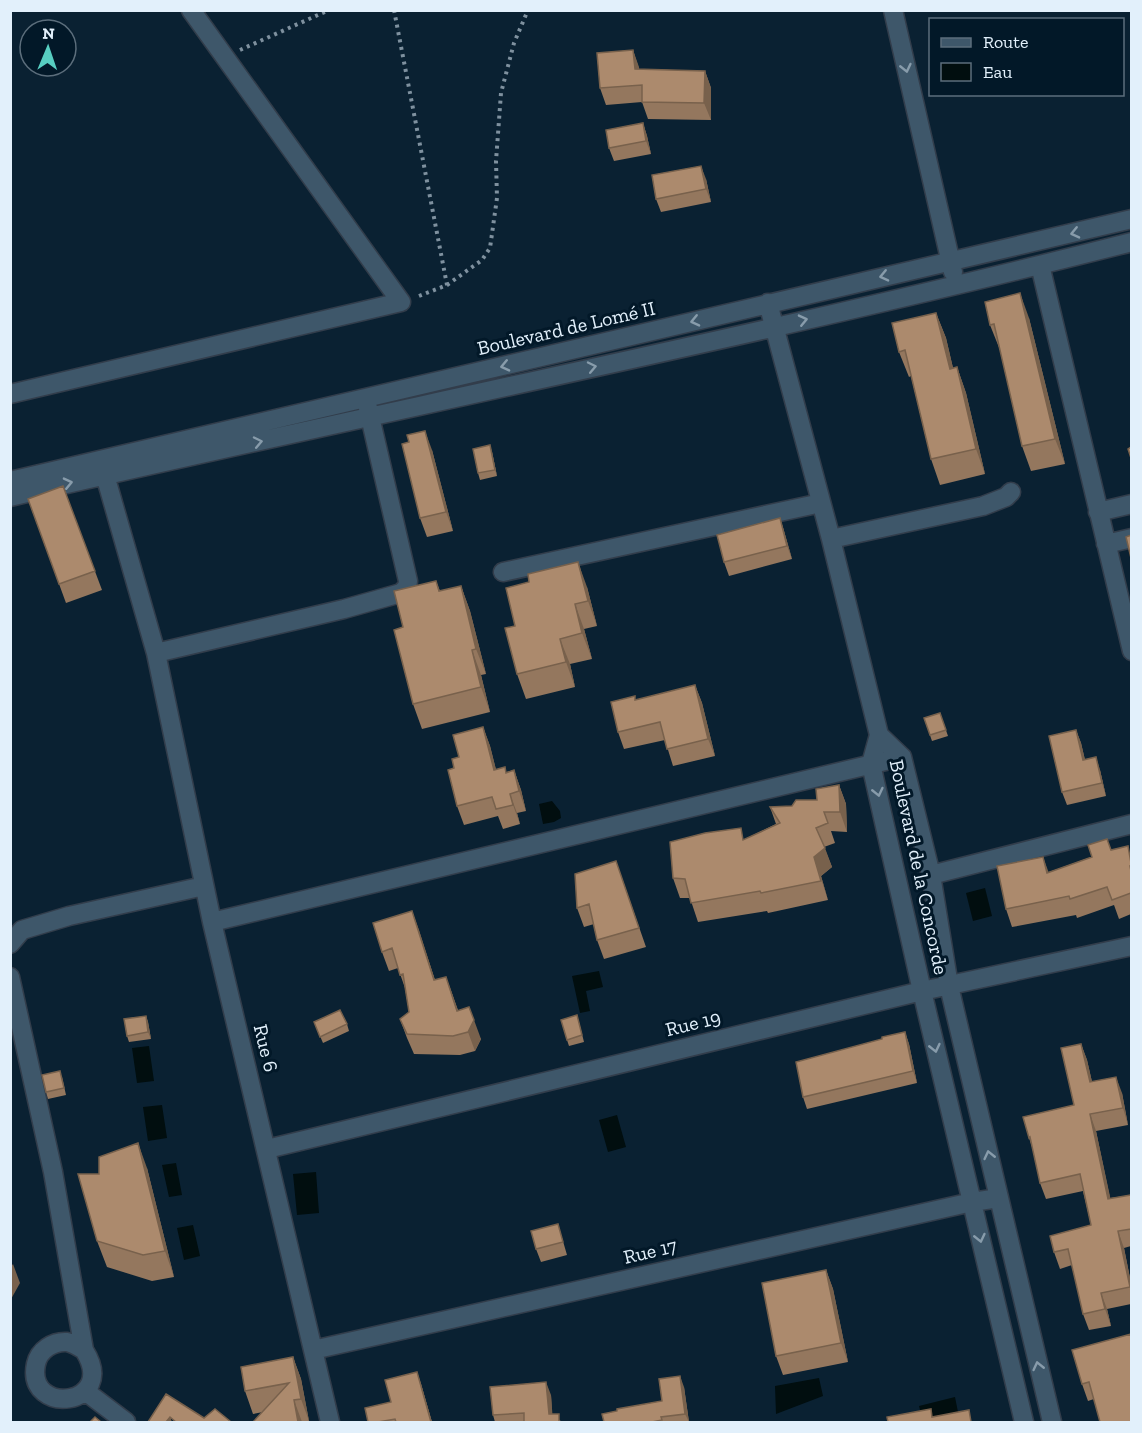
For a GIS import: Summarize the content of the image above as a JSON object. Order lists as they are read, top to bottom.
{
  "streets": {
    "street": [
      "Boulevard de Lomé II",
      "Boulevard de la Concorde",
      "Rue 19",
      "Rue 6",
      "Rue 17"
    ]
  },
  "crossings": [
    ["Boulevard de la Concorde", "Rue 19"],
    ["Boulevard de la Concorde", "Rue 17"],
    ["Rue 19", "Rue 6"],
    ["Rue 6", "Rue 17"]
  ],
  "legend": ["Route", "Eau"],
  "north": "top"
}
